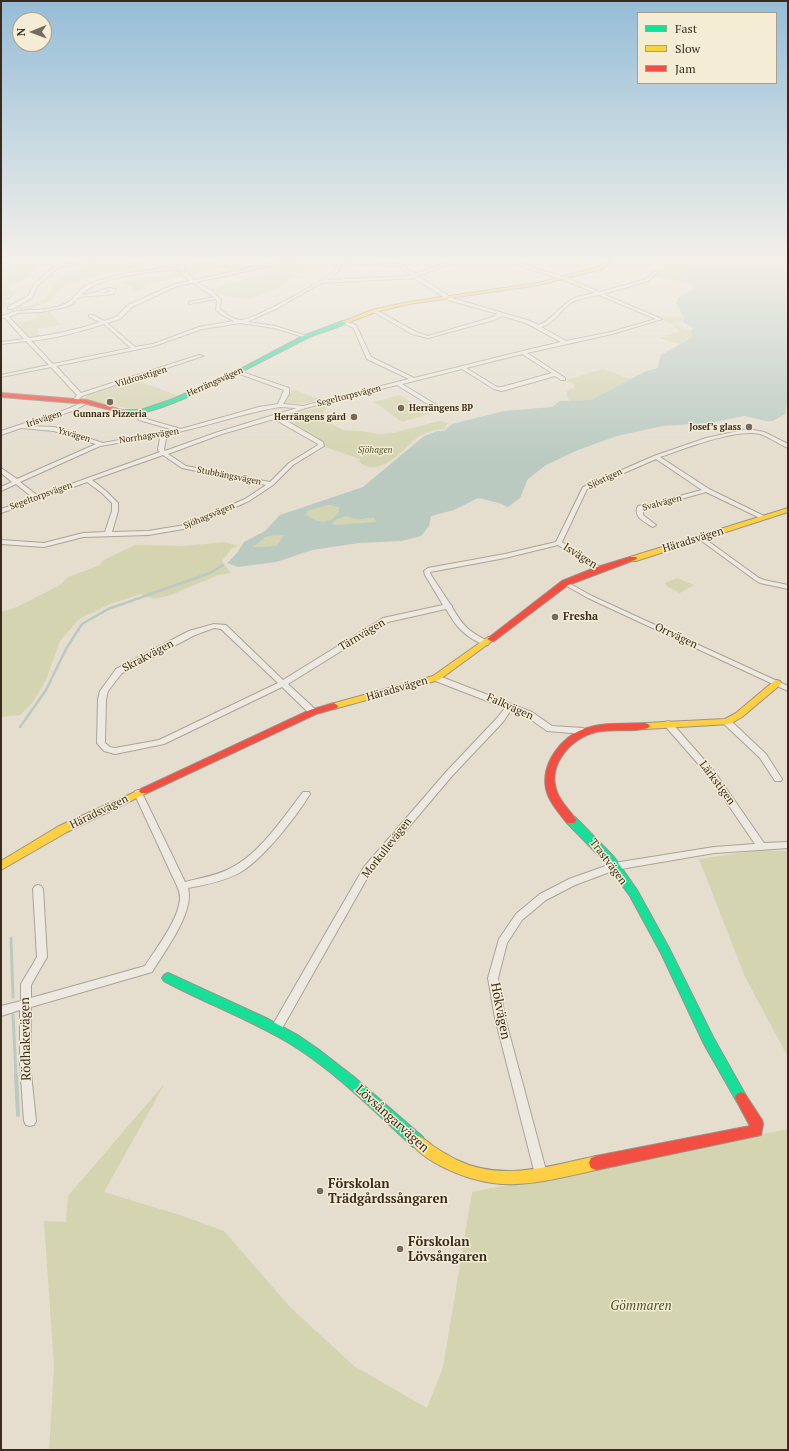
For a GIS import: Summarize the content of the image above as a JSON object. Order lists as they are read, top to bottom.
{
  "streets": {
    "street": [
      "Vildrosstigen",
      "Herrängsvägen",
      "Segeltorpsvägen",
      "Irisvägen",
      "Yxvägen",
      "Norrhagsvägen",
      "Stubbängsvägen",
      "Sjöstigen",
      "Svalvägen",
      "Sjöhagsvägen",
      "Häradsvägen",
      "Isvägen",
      "Tärnvägen",
      "Orrvägen",
      "Skrakvägen",
      "Falkvägen",
      "Lärkstigen",
      "Morkullevägen",
      "Trastvägen",
      "Hökvägen",
      "Rödhakevägen",
      "Lövsångarvägen"
    ]
  },
  "crossings": [
    ["Vildrosstigen", "Herrängsvägen"],
    ["Vildrosstigen", "Irisvägen"],
    ["Herrängsvägen", "Irisvägen"],
    ["Herrängsvägen", "Norrhagsvägen"],
    ["Segeltorpsvägen", "Norrhagsvägen"],
    ["Segeltorpsvägen", "Stubbängsvägen"],
    ["Segeltorpsvägen", "Sjöhagsvägen"],
    ["Irisvägen", "Yxvägen"],
    ["Yxvägen", "Norrhagsvägen"],
    ["Stubbängsvägen", "Sjöhagsvägen"],
    ["Sjöstigen", "Isvägen"],
    ["Häradsvägen", "Isvägen"],
    ["Häradsvägen", "Orrvägen"],
    ["Häradsvägen", "Skrakvägen"],
    ["Häradsvägen", "Falkvägen"],
    ["Tärnvägen", "Skrakvägen"],
    ["Falkvägen", "Morkullevägen"],
    ["Falkvägen", "Trastvägen"],
    ["Lärkstigen", "Trastvägen"],
    ["Lärkstigen", "Hökvägen"],
    ["Morkullevägen", "Lövsångarvägen"],
    ["Trastvägen", "Hökvägen"],
    ["Trastvägen", "Lövsångarvägen"],
    ["Hökvägen", "Lövsångarvägen"]
  ],
  "parks": ["Sjöhagen", "Gömmaren"],
  "places": [
    "Gunnars Pizzeria",
    "Herrängens BP",
    "Herrängens gård",
    "Josef’s glass",
    "Fresha",
    "Förskolan Trädgårdssångaren",
    "Förskolan Lövsångaren"
  ],
  "legend": ["Fast", "Slow", "Jam"],
  "north": "left"
}
